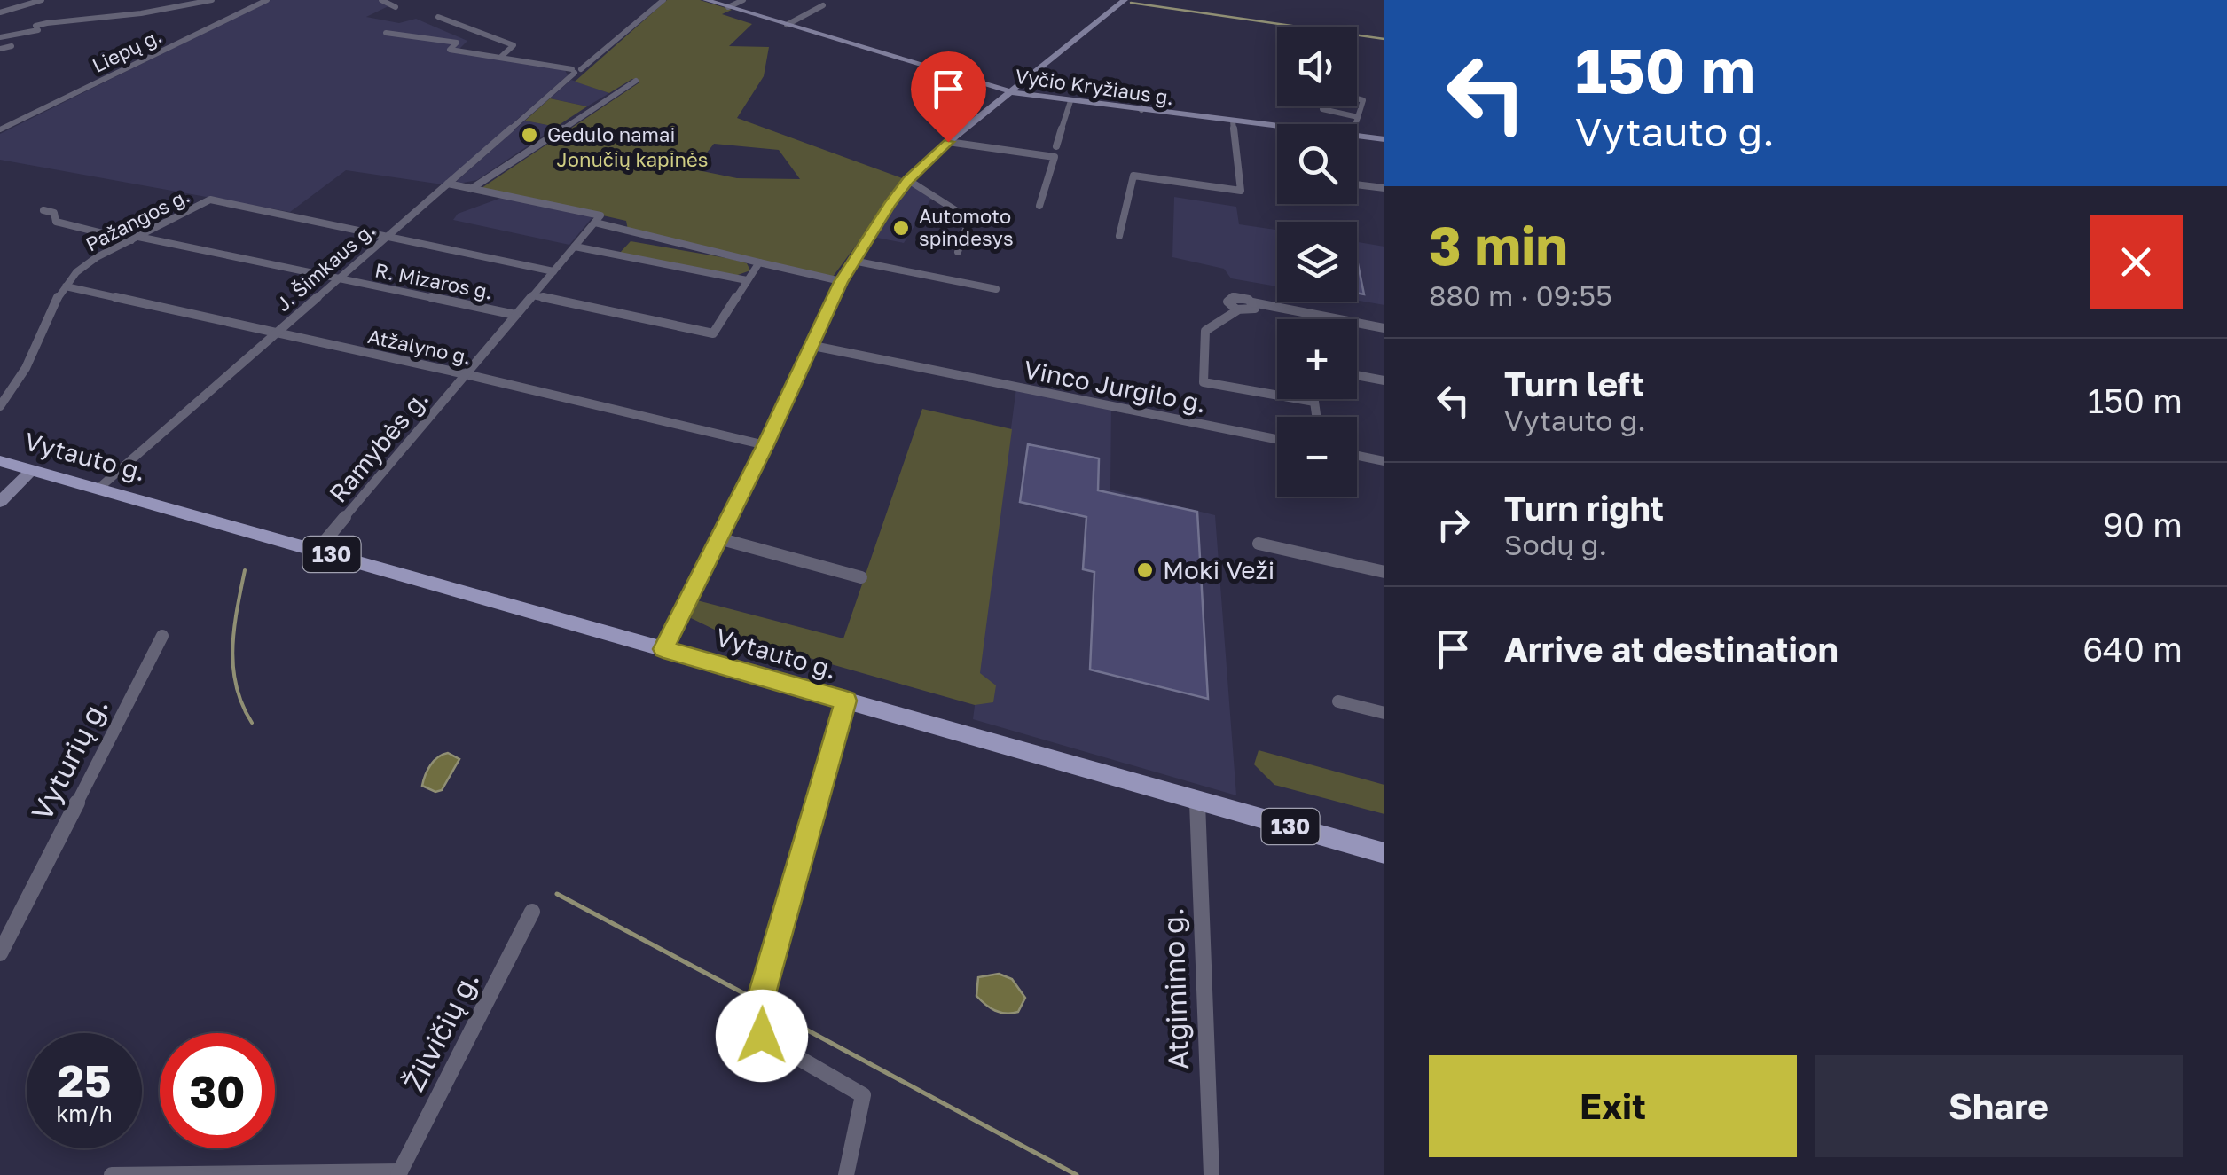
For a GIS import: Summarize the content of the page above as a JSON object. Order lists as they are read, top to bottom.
{
  "streets": {
    "main road": ["Vyčio Kryžiaus g.", "Vytauto g.", "130"],
    "street": [
      "Liepų g.",
      "Pažangos g.",
      "J. Šimkaus g.",
      "R. Mizaros g.",
      "Atžalyno g.",
      "Vinco Jurgilo g.",
      "Ramybės g.",
      "Vyturių g.",
      "Atgimimo g.",
      "Žilvičių g."
    ]
  },
  "crossings": [
    ["Pažangos g.", "J. Šimkaus g."],
    ["Pažangos g.", "R. Mizaros g."],
    ["Pažangos g.", "Atžalyno g."],
    ["J. Šimkaus g.", "R. Mizaros g."],
    ["J. Šimkaus g.", "Atžalyno g."],
    ["J. Šimkaus g.", "Vytauto g."],
    ["R. Mizaros g.", "Ramybės g."],
    ["Atžalyno g.", "Ramybės g."],
    ["Ramybės g.", "Vytauto g."],
    ["Vytauto g.", "Atgimimo g."]
  ],
  "parks": ["Jonučių kapinės"],
  "places": ["Gedulo namai", "Automoto spindesys", "Moki Veži"],
  "page": {
    "turn": ["150 m", "Vytauto g."],
    "map_buttons": ["+", "−"],
    "heading": ["3 min", "880 m · 09:55"],
    "list": [
      {
        "name": "Turn left",
        "note": "Vytauto g.",
        "value": "150 m"
      },
      {
        "name": "Turn right",
        "note": "Sodų g.",
        "value": "90 m"
      },
      {
        "name": "Arrive at destination",
        "value": "640 m"
      }
    ],
    "speed": "25 km/h",
    "limit": "30",
    "buttons": ["Exit", "Share"]
  }
}
